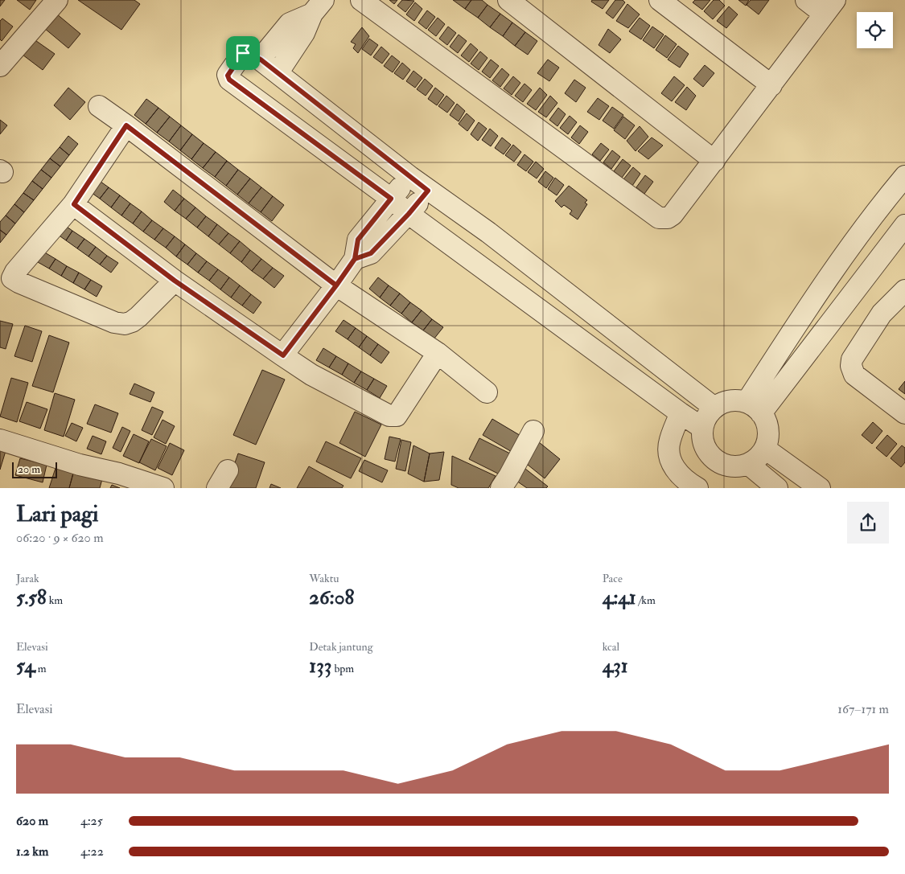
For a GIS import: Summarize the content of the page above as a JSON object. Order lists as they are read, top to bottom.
{
  "scale_bar": "20 m",
  "page": {
    "scale": "20 m",
    "heading": ["Lari pagi", "06:20 · 9 × 620 m"],
    "stats": [
      ["Jarak", "5.58 km"],
      ["Waktu", "26:08"],
      ["Pace", "4:41 /km"],
      ["Elevasi", "54 m"],
      ["Detak jantung", "133 bpm"],
      ["kcal", "431"]
    ],
    "chart": ["Elevasi", "167–171 m"],
    "list": [
      {
        "name": "620 m",
        "note": "4:25"
      },
      {
        "name": "1.2 km",
        "note": "4:22"
      }
    ]
  }
}
